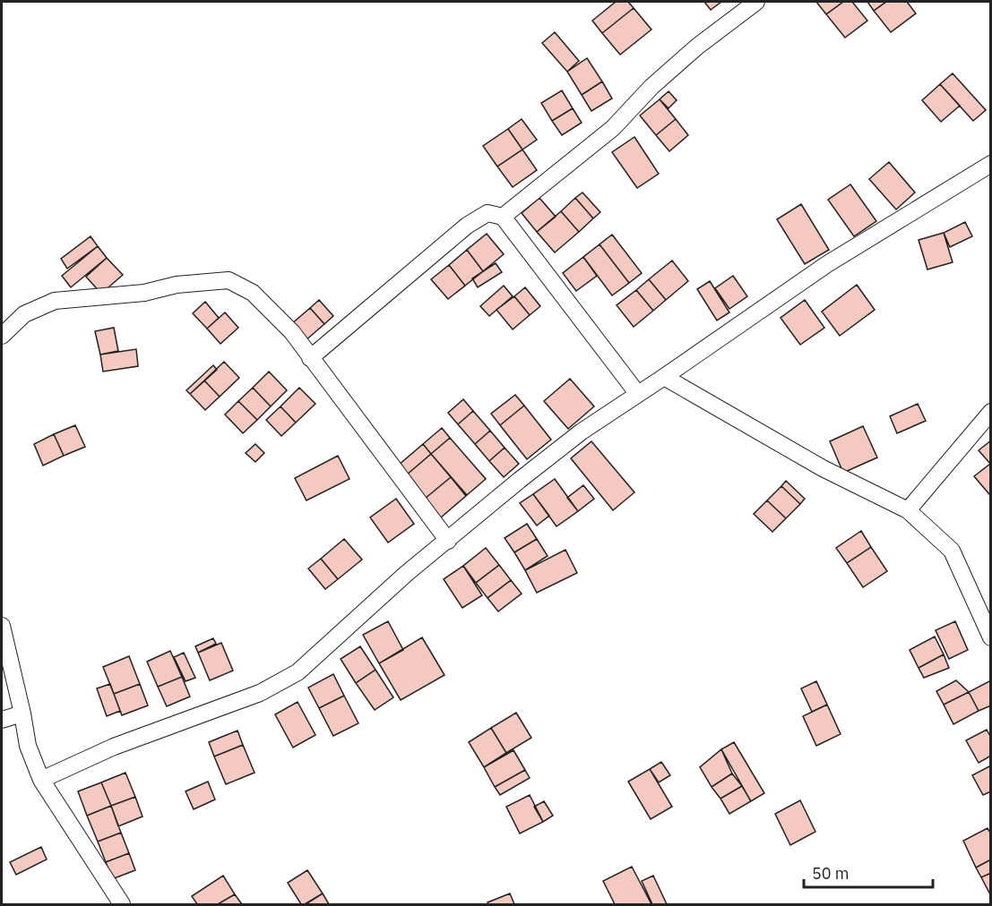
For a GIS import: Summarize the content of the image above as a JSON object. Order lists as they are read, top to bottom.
{
  "scale_bar": "50 m"
}
